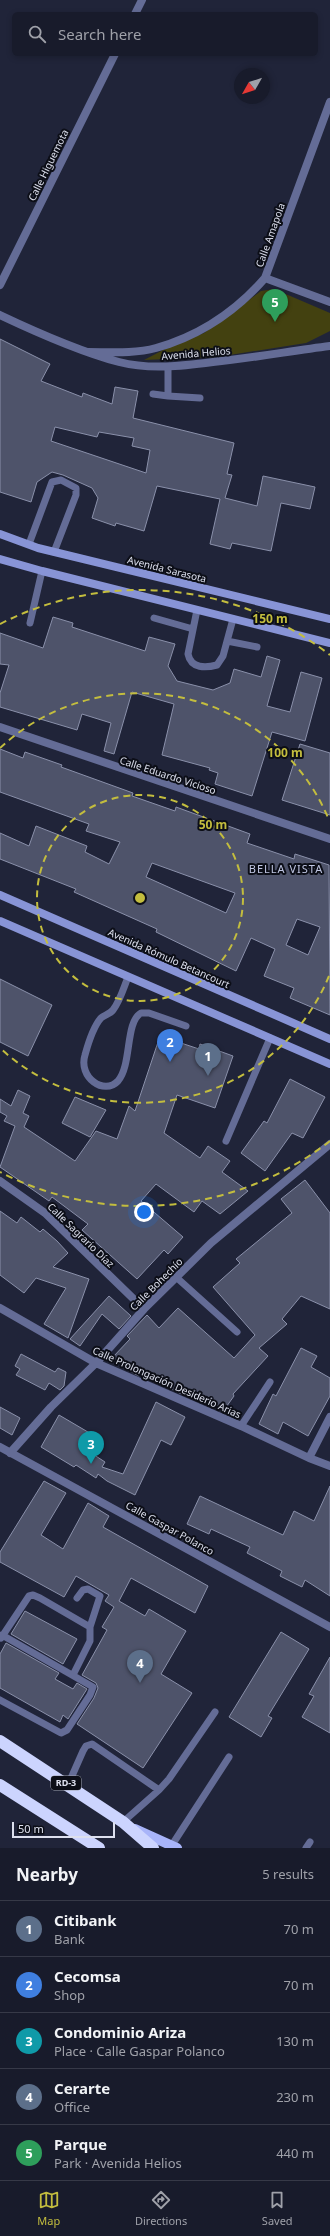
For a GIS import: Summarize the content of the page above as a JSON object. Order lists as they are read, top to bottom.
{
  "streets": {
    "highway": ["RD-3"],
    "main road": ["Avenida Sarasota", "Avenida Rómulo Betancourt"],
    "street": [
      "Calle Higuemota",
      "Calle Amapola",
      "Avenida Helios",
      "Calle Eduardo Vicioso",
      "Calle Sagrario Díaz",
      "Calle Bohechío",
      "Calle Prolongación Desiderio Arias",
      "Calle Gaspar Polanco"
    ]
  },
  "crossings": [
    ["Calle Amapola", "Avenida Helios"],
    ["Calle Sagrario Díaz", "Calle Bohechío"],
    ["Calle Bohechío", "Calle Prolongación Desiderio Arias"],
    ["Calle Bohechío", "Calle Gaspar Polanco"]
  ],
  "districts": ["BELLA VISTA"],
  "scale_bar": "50 m",
  "north": "bottom left",
  "page": {
    "search": "Search here",
    "pins": [
      "5",
      "2",
      "1",
      "3",
      "4"
    ],
    "scale": "50 m",
    "heading": ["Nearby", "5 results"],
    "list": [
      {
        "mark": "1",
        "name": "Citibank",
        "note": "Bank",
        "value": "70 m"
      },
      {
        "mark": "2",
        "name": "Cecomsa",
        "note": "Shop",
        "value": "70 m"
      },
      {
        "mark": "3",
        "name": "Condominio Ariza",
        "note": "Place · Calle Gaspar Polanco",
        "value": "130 m"
      },
      {
        "mark": "4",
        "name": "Cerarte",
        "note": "Office",
        "value": "230 m"
      },
      {
        "mark": "5",
        "name": "Parque",
        "note": "Park · Avenida Helios",
        "value": "440 m"
      }
    ],
    "nav": ["Map", "Directions", "Saved"]
  },
  "rings": ["150 m", "100 m", "50 m"]
}
